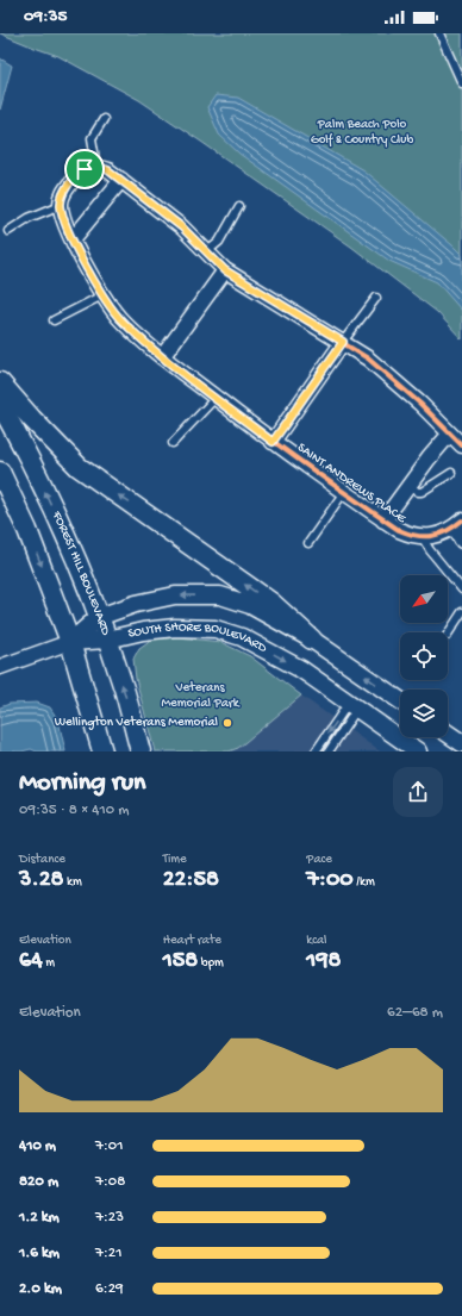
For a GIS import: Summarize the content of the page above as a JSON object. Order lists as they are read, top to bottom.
{
  "streets": {
    "main road": ["FOREST HILL BOULEVARD"],
    "street": ["SAINT ANDREWS PLACE", "SOUTH SHORE BOULEVARD"]
  },
  "crossings": [
    ["FOREST HILL BOULEVARD", "SOUTH SHORE BOULEVARD"]
  ],
  "parks": ["Palm Beach Polo Golf & Country Club", "Veterans Memorial Park"],
  "places": ["Wellington Veterans Memorial"],
  "north": "bottom left",
  "page": {
    "status": "09:35",
    "heading": ["Morning run", "09:35 · 8 × 410 m"],
    "stats": [
      ["Distance", "3.28 km"],
      ["Time", "22:58"],
      ["Pace", "7:00 /km"],
      ["Elevation", "64 m"],
      ["Heart rate", "158 bpm"],
      ["kcal", "198"]
    ],
    "chart": ["Elevation", "62–68 m"],
    "list": [
      {
        "name": "410 m",
        "note": "7:01"
      },
      {
        "name": "820 m",
        "note": "7:08"
      },
      {
        "name": "1.2 km",
        "note": "7:23"
      },
      {
        "name": "1.6 km",
        "note": "7:21"
      },
      {
        "name": "2.0 km",
        "note": "6:29"
      }
    ]
  }
}
